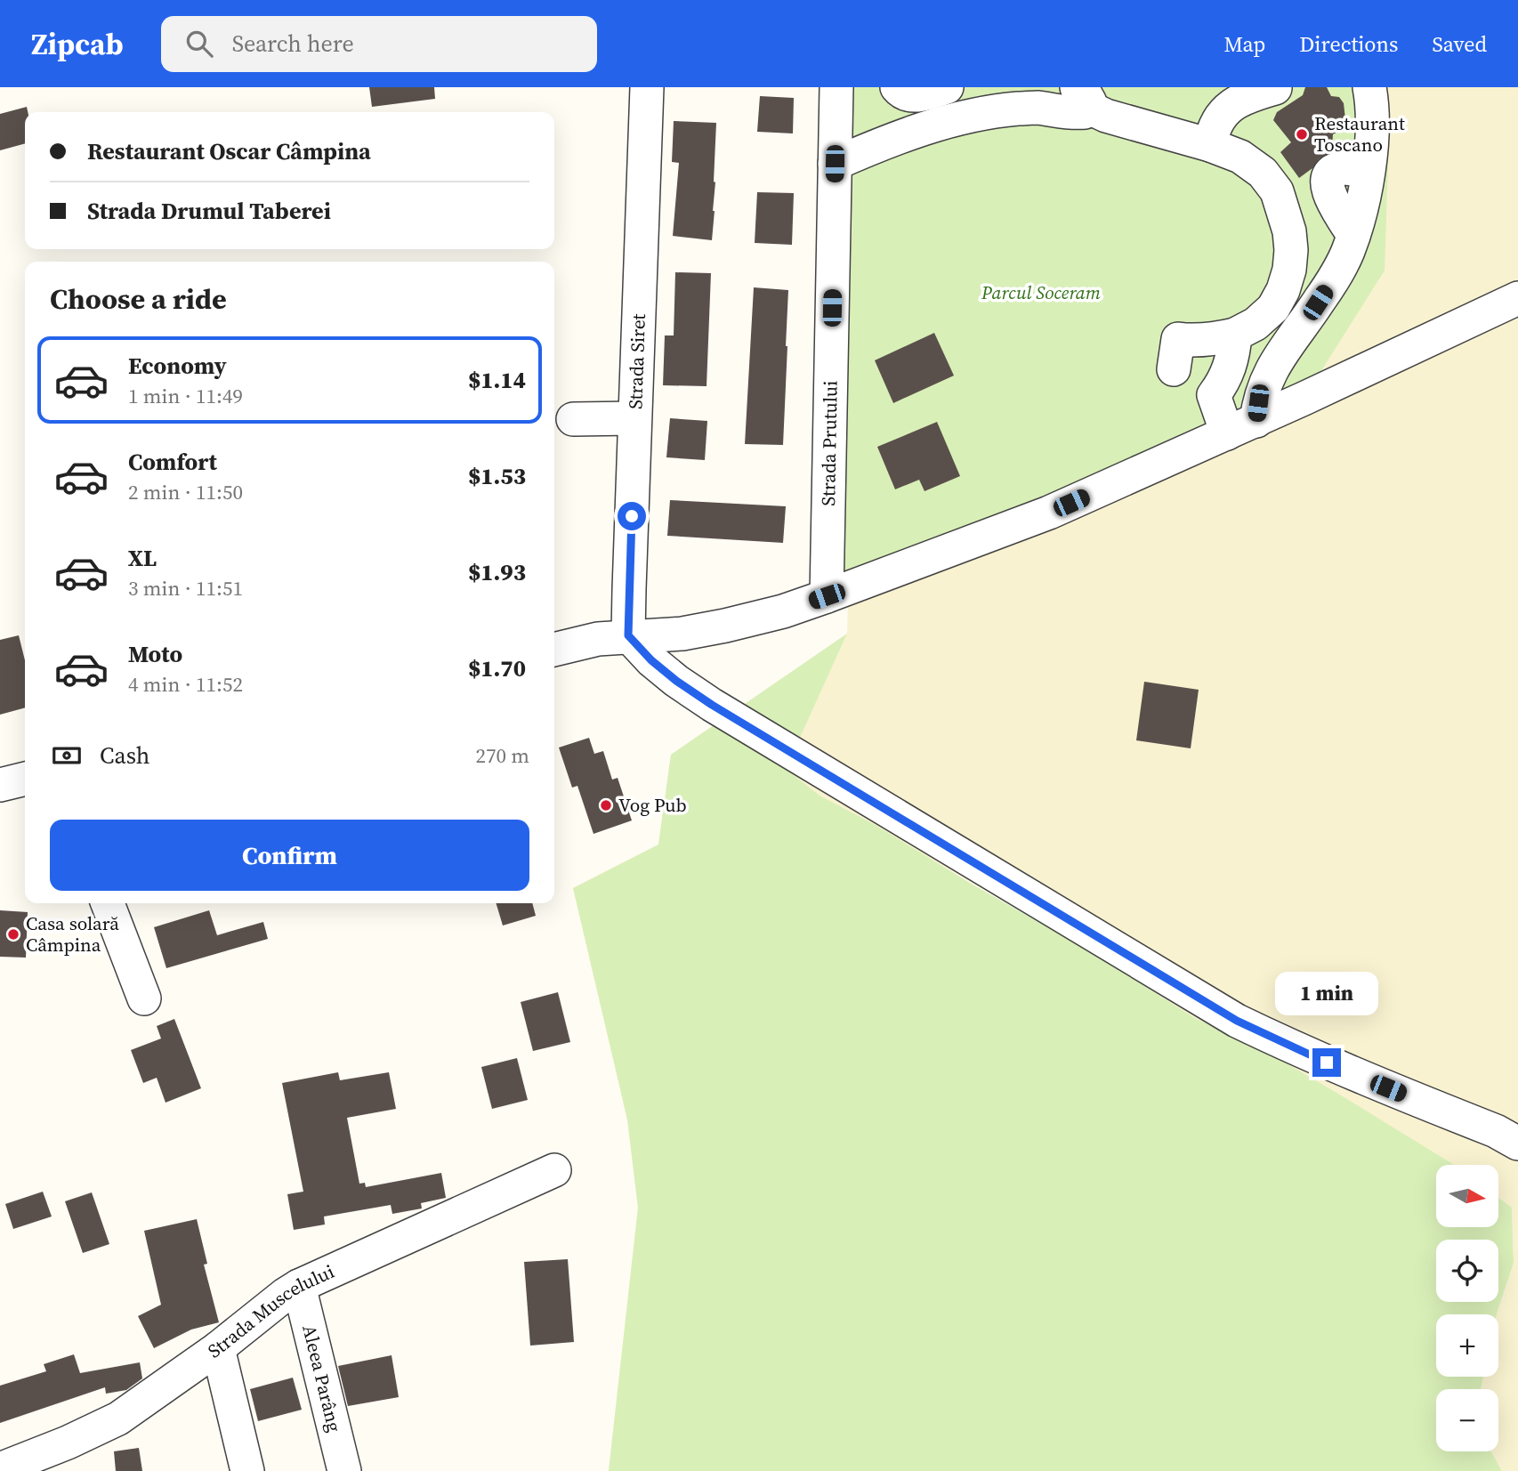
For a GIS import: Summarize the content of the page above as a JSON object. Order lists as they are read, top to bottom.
{
  "streets": {
    "street": [
      "Strada Siret",
      "Strada Prutului",
      "Strada Muscelului",
      "Aleea Parâng"
    ]
  },
  "crossings": [
    ["Strada Muscelului", "Aleea Parâng"]
  ],
  "parks": ["Parcul Soceram"],
  "places": ["Restaurant Toscano", "Vog Pub", "Casa solară Câmpina"],
  "north": "right",
  "page": {
    "header": "Zipcab",
    "search": "Search here",
    "nav": ["Map", "Directions", "Saved"],
    "banner": ["Restaurant Oscar Câmpina", "Strada Drumul Taberei"],
    "heading": "Choose a ride",
    "list": [
      {
        "name": "Economy",
        "note": "1 min · 11:49",
        "value": "$1.14"
      },
      {
        "name": "Comfort",
        "note": "2 min · 11:50",
        "value": "$1.53"
      },
      {
        "name": "XL",
        "note": "3 min · 11:51",
        "value": "$1.93"
      },
      {
        "name": "Moto",
        "note": "4 min · 11:52",
        "value": "$1.70"
      }
    ],
    "pay": ["Cash", "270 m"],
    "buttons": "Confirm",
    "bubble": "1 min",
    "map_buttons": ["+", "−"]
  }
}
